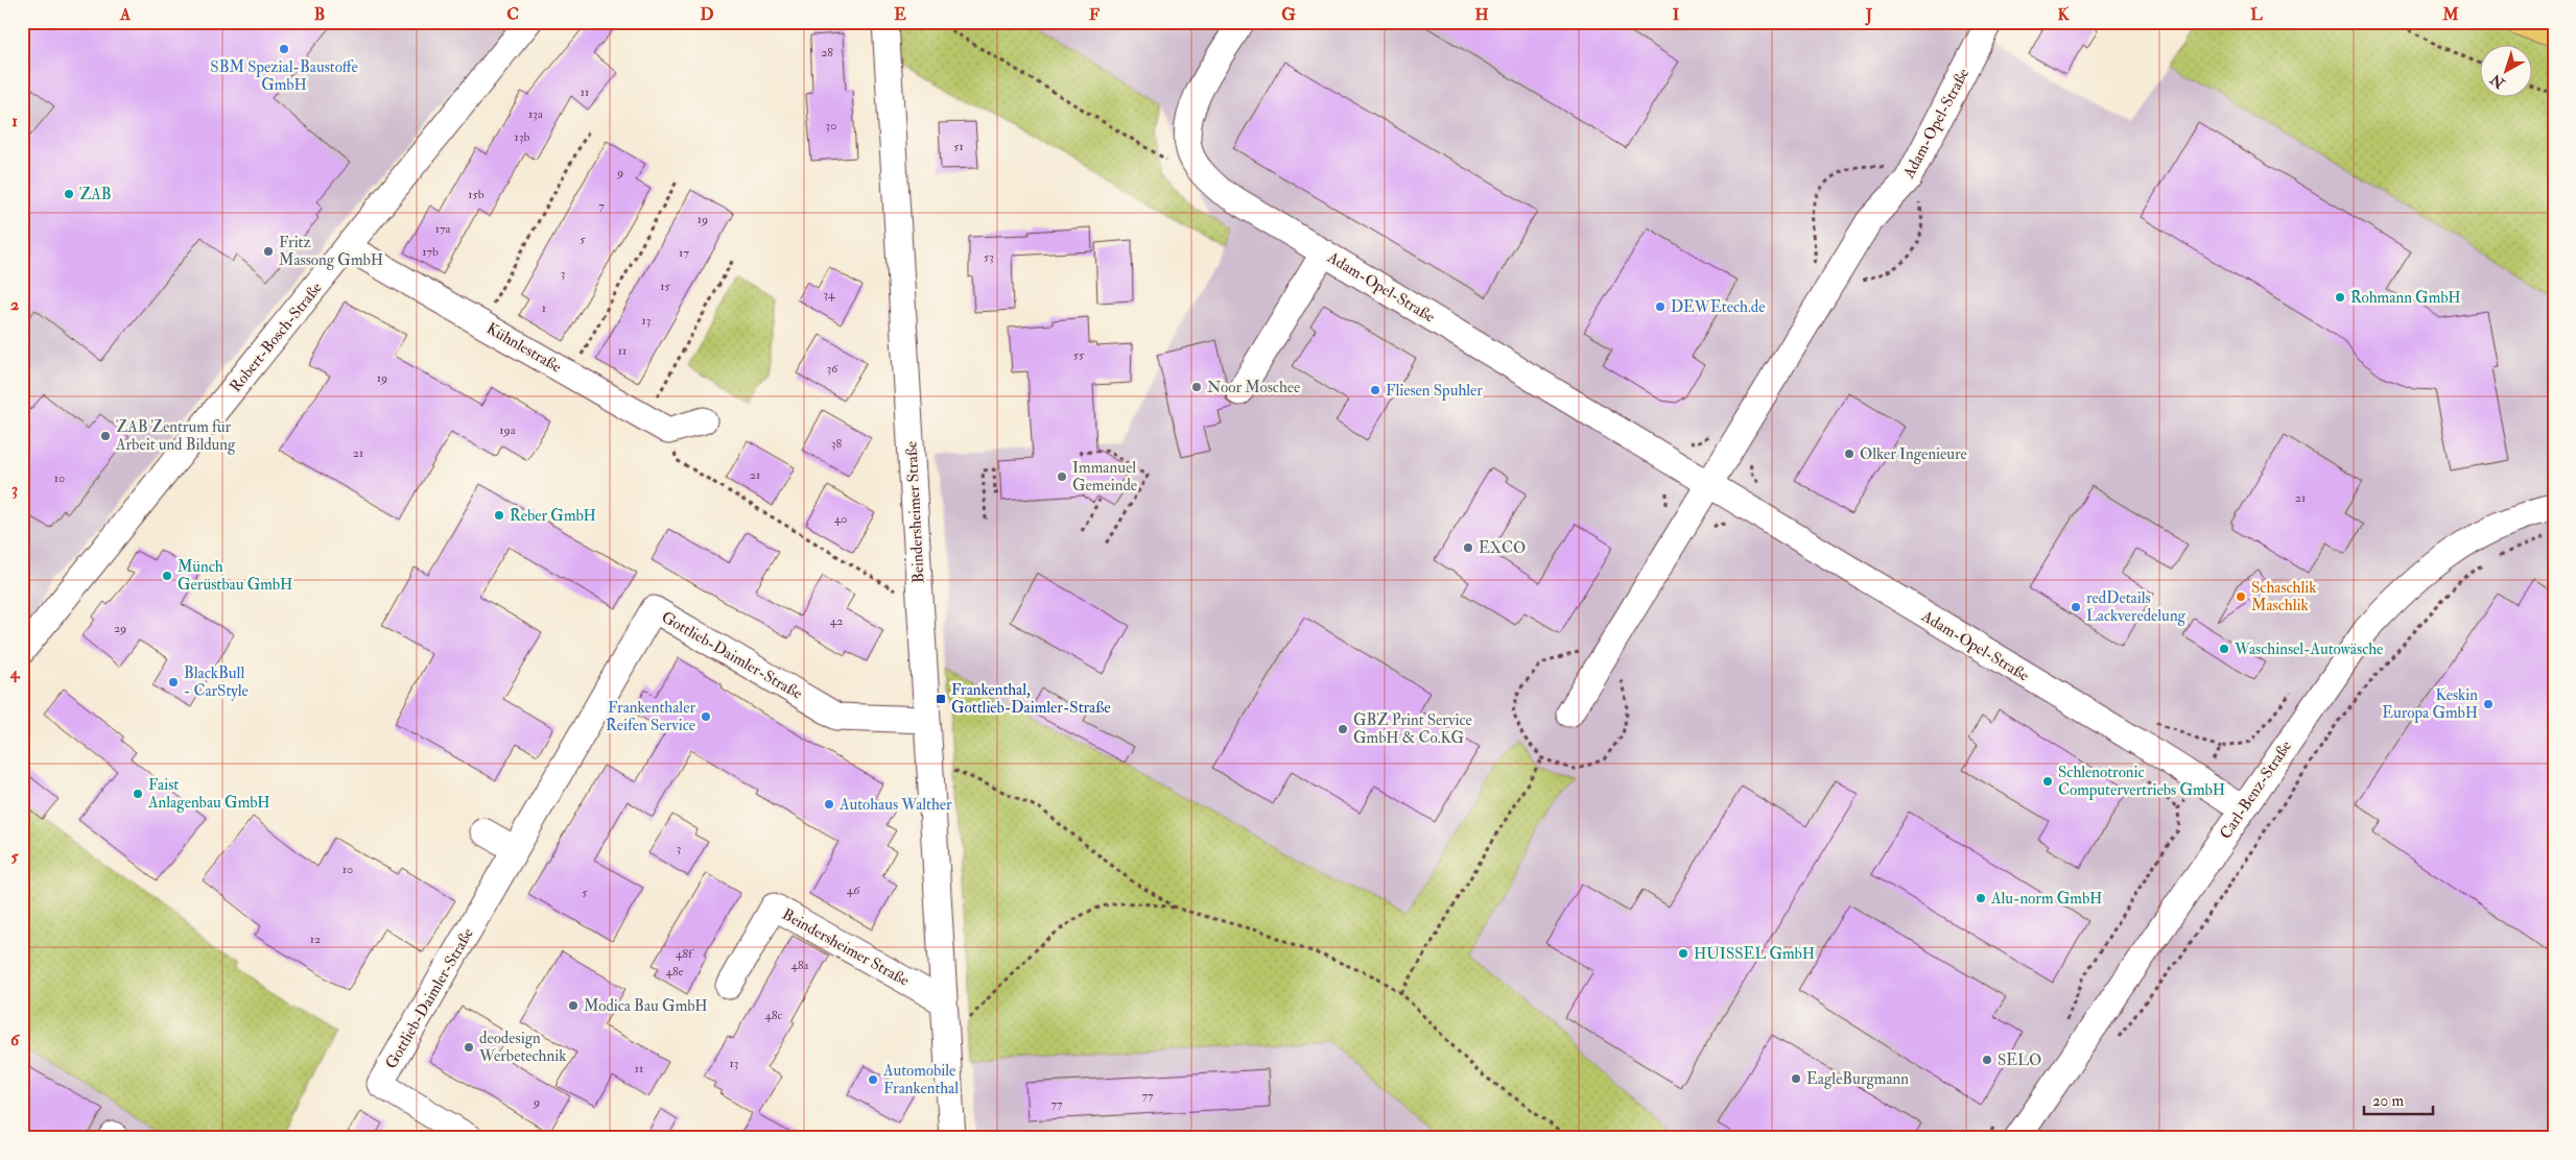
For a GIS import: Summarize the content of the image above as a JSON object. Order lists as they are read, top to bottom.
{
  "streets": {
    "street": [
      "Adam-Opel-Straße",
      "Robert-Bosch-Straße",
      "Kühnlestraße",
      "Beindersheimer Straße",
      "Gottlieb-Daimler-Straße",
      "Carl-Benz-Straße"
    ]
  },
  "crossings": [
    ["Adam-Opel-Straße", "Carl-Benz-Straße"],
    ["Robert-Bosch-Straße", "Kühnlestraße"],
    ["Beindersheimer Straße", "Gottlieb-Daimler-Straße"]
  ],
  "places": {
    "other": [
      "SBM Spezial-Baustoffe GmbH",
      "ZAB",
      "Fritz Massong GmbH",
      "Rohmann GmbH",
      "DEWEtech.de",
      "Noor Moschee",
      "Fliesen Spuhler",
      "ZAB Zentrum für Arbeit und Bildung",
      "Olker Ingenieure",
      "Immanuel Gemeinde",
      "Reber GmbH",
      "EXCO",
      "Münch Gerüstbau GmbH",
      "Schaschlik Maschlik",
      "redDetails Lackveredelung",
      "Waschinsel-Autowäsche",
      "BlackBull - CarStyle",
      "Keskin Europa GmbH",
      "Frankenthaler Reifen Service",
      "GBZ Print Service GmbH & Co.KG",
      "Schlenotronic Computervertriebs GmbH",
      "Faist Anlagenbau GmbH",
      "Autohaus Walther",
      "Alu-norm GmbH",
      "HUISSEL GmbH",
      "Modica Bau GmbH",
      "deodesign Werbetechnik",
      "SELO",
      "EagleBurgmann",
      "Automobile Frankenthal"
    ],
    "transit": ["Frankenthal, Gottlieb-Daimler-Straße"]
  },
  "house_numbers": [
    "28",
    "11",
    "13a",
    "30",
    "13b",
    "51",
    "9",
    "15b",
    "7",
    "19",
    "17a",
    "5",
    "17b",
    "17",
    "53",
    "3",
    "15",
    "34",
    "1",
    "13",
    "11",
    "55",
    "36",
    "19",
    "19a",
    "38",
    "21",
    "21",
    "10",
    "21",
    "40",
    "42",
    "29",
    "3",
    "10",
    "46",
    "5",
    "12",
    "48f",
    "48a",
    "48e",
    "48c",
    "13",
    "11",
    "77",
    "9",
    "77"
  ],
  "scale_bar": "20 m",
  "north": "bottom left",
  "grid": {
    "columns": [
      "A",
      "B",
      "C",
      "D",
      "E",
      "F",
      "G",
      "H",
      "I",
      "J",
      "K",
      "L",
      "M"
    ],
    "rows": [
      "1",
      "2",
      "3",
      "4",
      "5",
      "6"
    ]
  }
}
